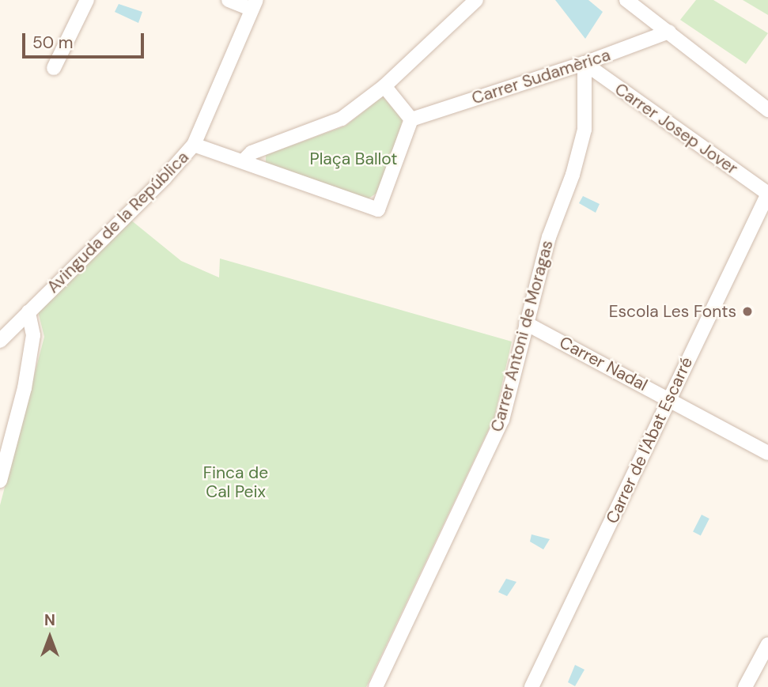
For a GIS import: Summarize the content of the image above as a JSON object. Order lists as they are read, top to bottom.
{
  "streets": {
    "street": [
      "Carrer Sudamèrica",
      "Carrer Josep Jover",
      "Avinguda de la República",
      "Carrer Antoni de Moragas",
      "Carrer Nadal",
      "Carrer de l'Abat Escarré"
    ]
  },
  "crossings": [
    ["Carrer Sudamèrica", "Carrer Josep Jover"],
    ["Carrer Sudamèrica", "Carrer Antoni de Moragas"],
    ["Carrer Josep Jover", "Carrer Antoni de Moragas"],
    ["Carrer Josep Jover", "Carrer de l'Abat Escarré"],
    ["Carrer Antoni de Moragas", "Carrer Nadal"],
    ["Carrer Nadal", "Carrer de l'Abat Escarré"]
  ],
  "parks": ["Plaça Ballot", "Finca de Cal Peix"],
  "places": ["Escola Les Fonts"],
  "scale_bar": "50 m",
  "north": "top"
}
